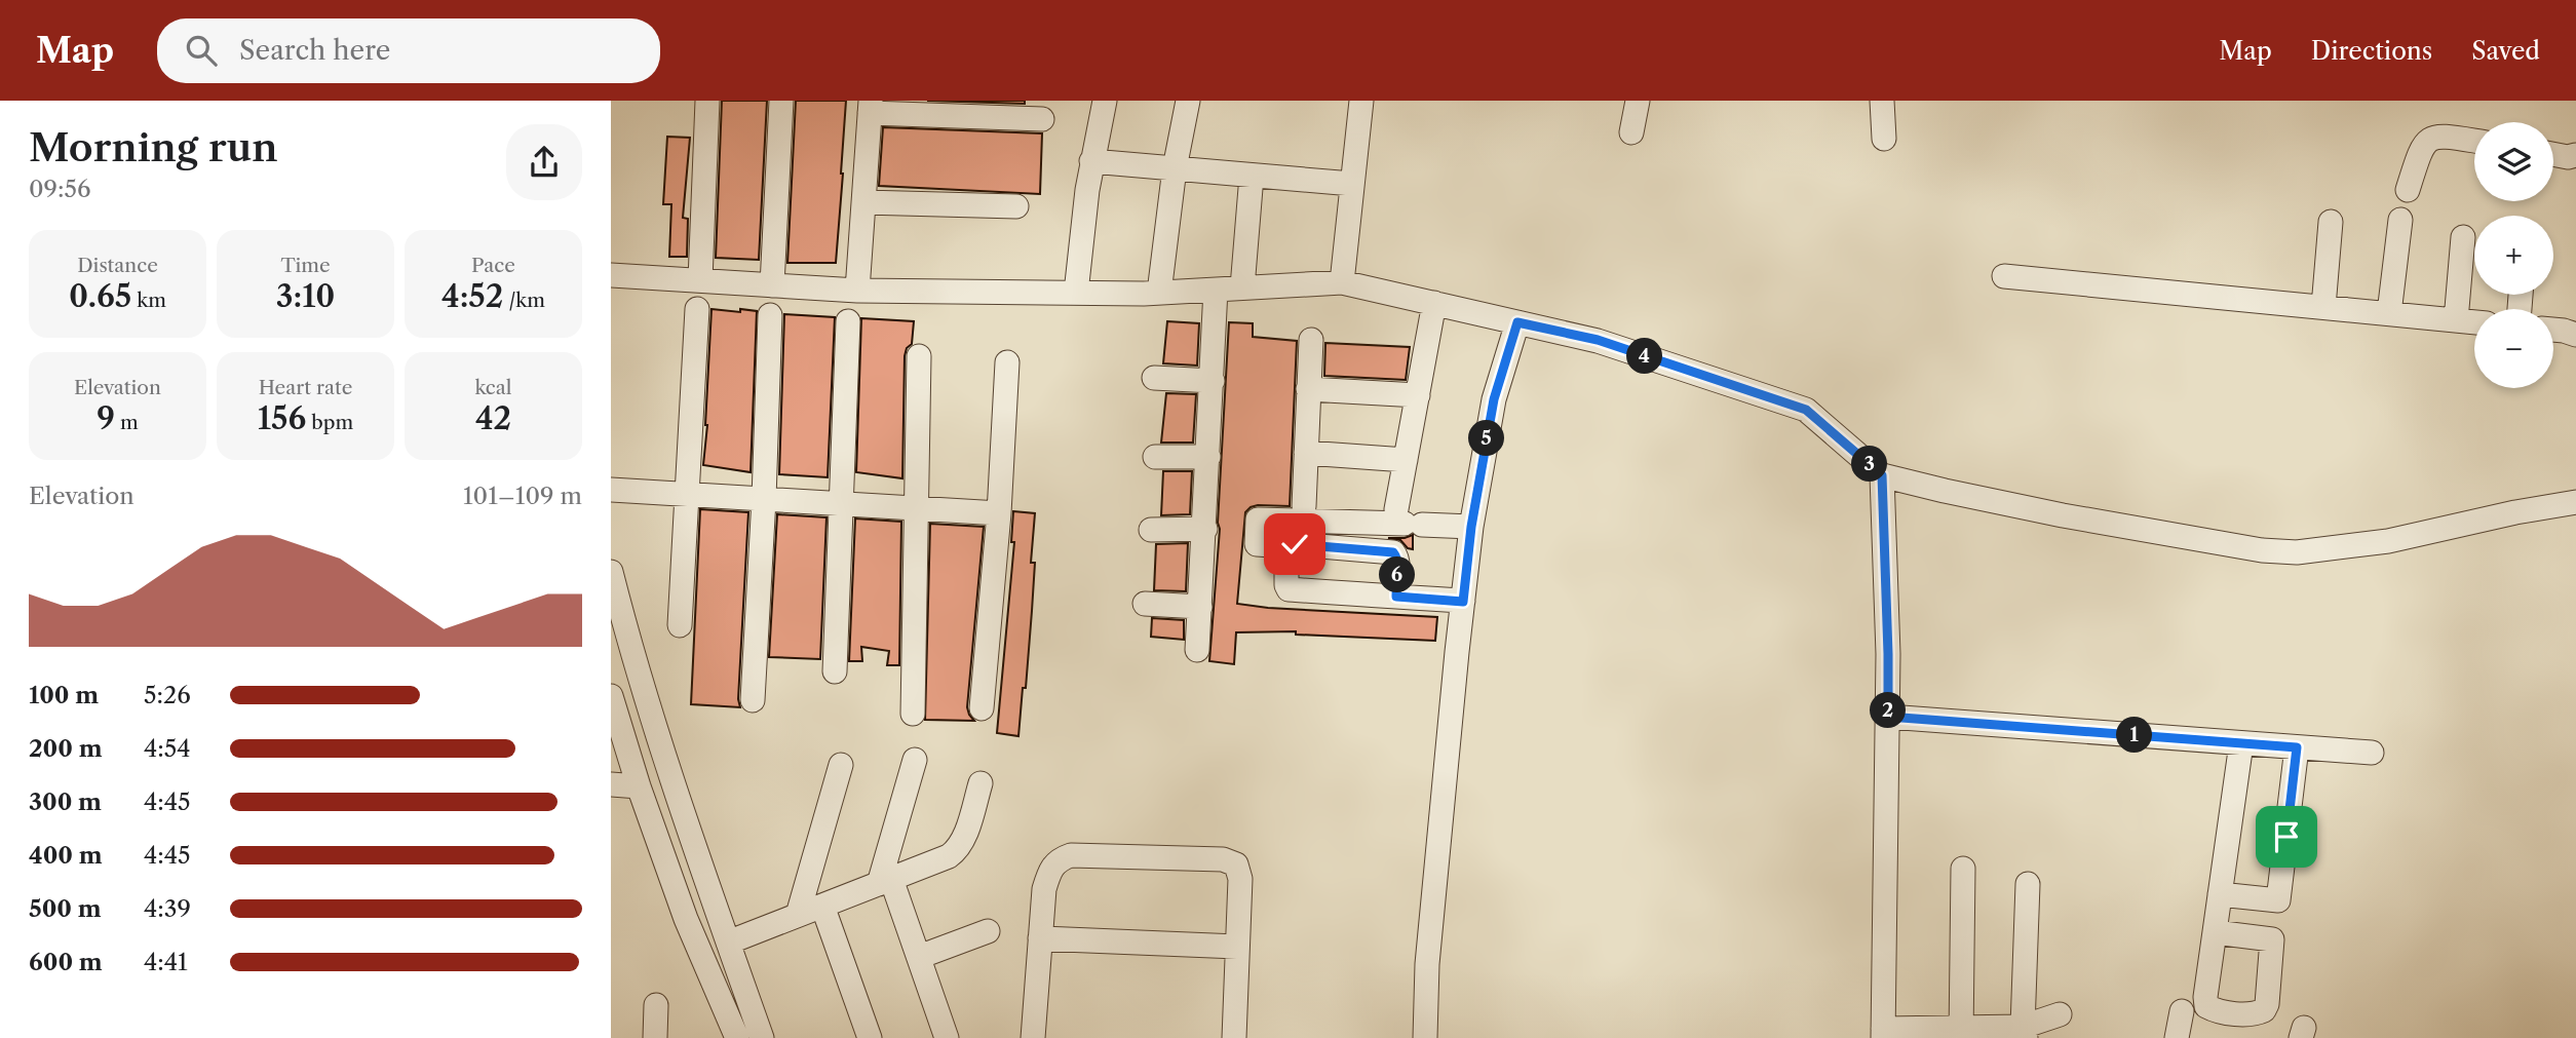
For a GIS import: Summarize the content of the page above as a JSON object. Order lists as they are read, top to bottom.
{
  "page": {
    "header": "Map",
    "search": "Search here",
    "nav": ["Map", "Directions", "Saved"],
    "heading": ["Morning run", "09:56"],
    "map_buttons": ["+", "−"],
    "stats": [
      ["Distance", "0.65 km"],
      ["Time", "3:10"],
      ["Pace", "4:52 /km"],
      ["Elevation", "9 m"],
      ["Heart rate", "156 bpm"],
      ["kcal", "42"]
    ],
    "pins": [
      "4",
      "5",
      "3",
      "6",
      "2",
      "1"
    ],
    "chart": ["Elevation", "101–109 m"],
    "list": [
      {
        "name": "100 m",
        "note": "5:26"
      },
      {
        "name": "200 m",
        "note": "4:54"
      },
      {
        "name": "300 m",
        "note": "4:45"
      },
      {
        "name": "400 m",
        "note": "4:45"
      },
      {
        "name": "500 m",
        "note": "4:39"
      },
      {
        "name": "600 m",
        "note": "4:41"
      }
    ]
  }
}
